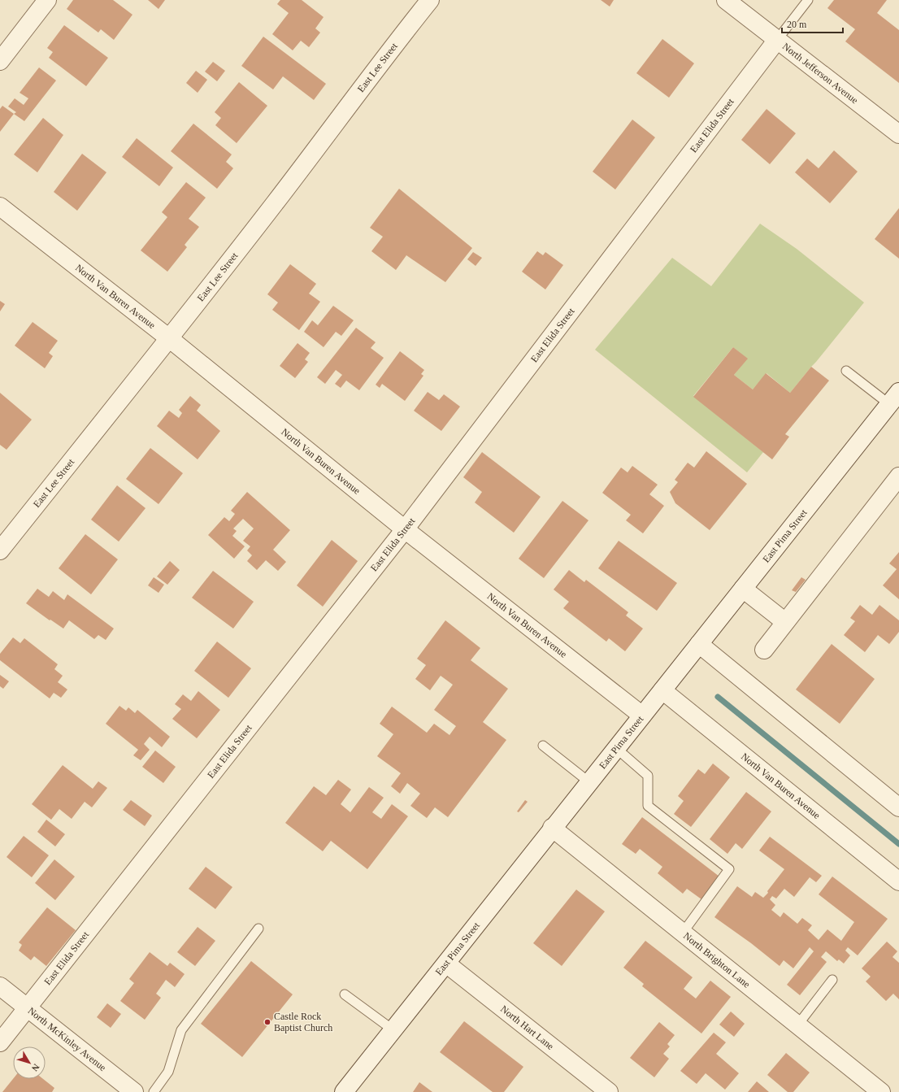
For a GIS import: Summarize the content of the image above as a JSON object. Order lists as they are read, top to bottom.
{
  "streets": {
    "street": [
      "East Lee Street",
      "North Jefferson Avenue",
      "East Elida Street",
      "North Van Buren Avenue",
      "East Pima Street",
      "North Brighton Lane",
      "North Hart Lane",
      "North McKinley Avenue"
    ]
  },
  "crossings": [
    ["East Lee Street", "North Van Buren Avenue"],
    ["North Jefferson Avenue", "East Elida Street"],
    ["East Elida Street", "North Van Buren Avenue"],
    ["East Elida Street", "North McKinley Avenue"],
    ["North Van Buren Avenue", "East Pima Street"],
    ["East Pima Street", "North Brighton Lane"],
    ["East Pima Street", "North Hart Lane"]
  ],
  "places": ["Castle Rock Baptist Church"],
  "scale_bar": "20 m",
  "north": "bottom right"
}
